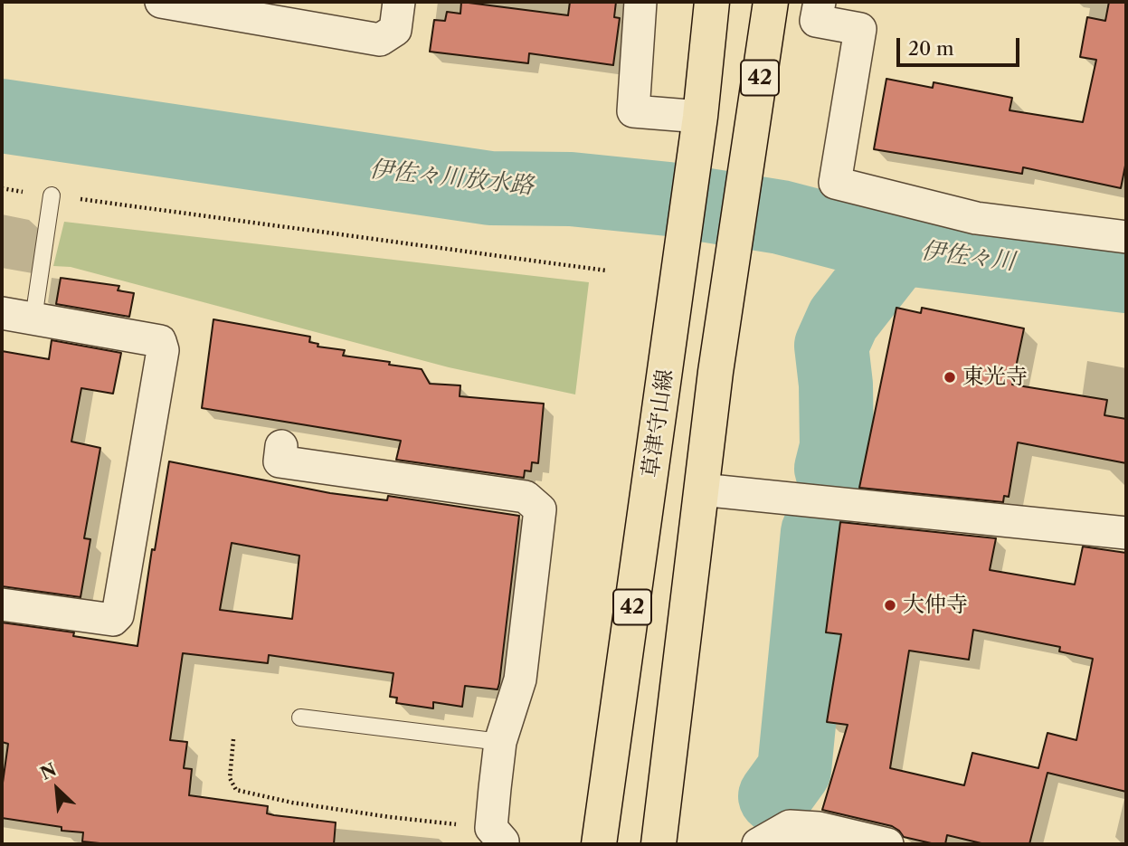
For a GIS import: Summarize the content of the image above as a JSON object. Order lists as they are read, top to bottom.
{
  "streets": {
    "main road": ["42", "草津守山線"]
  },
  "water": ["伊佐々川放水路", "伊佐々川"],
  "places": ["東光寺", "大仲寺"],
  "scale_bar": "20 m",
  "north": "top left"
}
